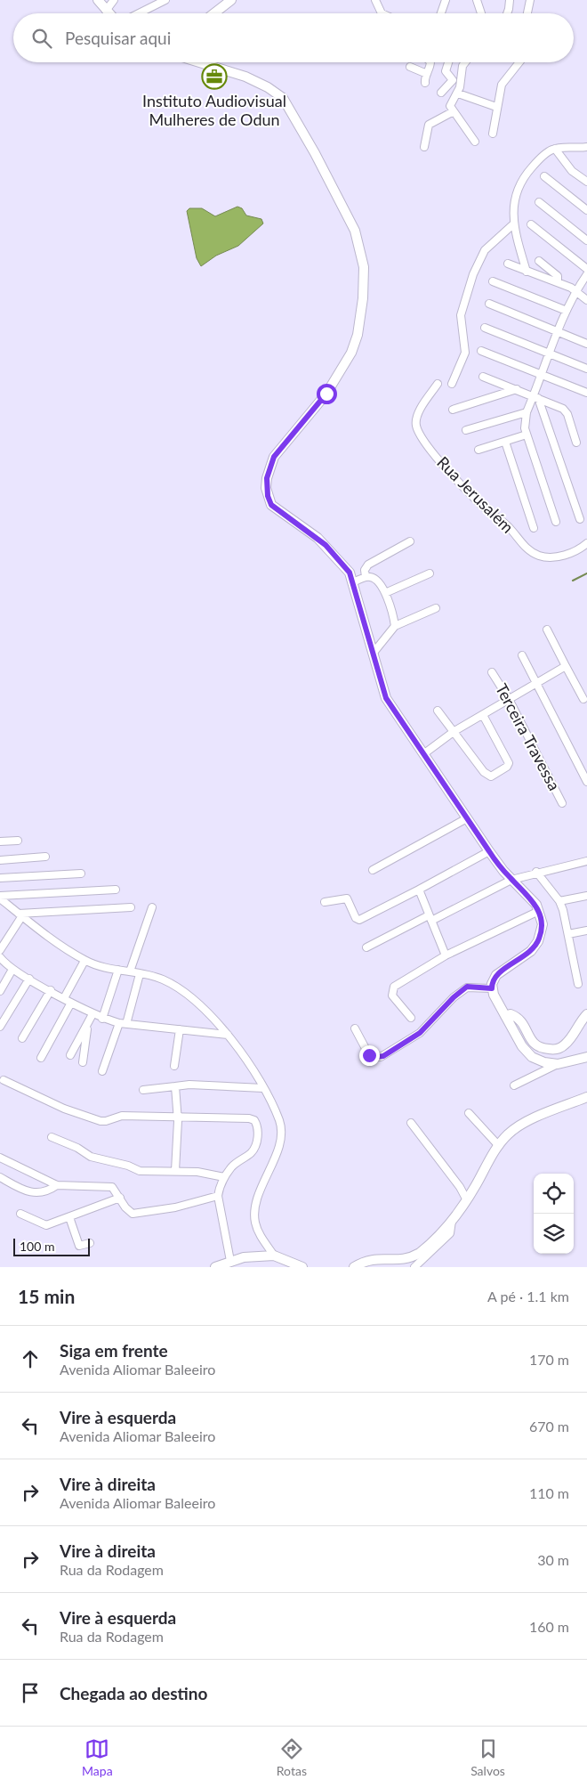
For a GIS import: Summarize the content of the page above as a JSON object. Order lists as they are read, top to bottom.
{
  "streets": {
    "street": ["Rua Jerusalém", "Terceira Travessa"]
  },
  "places": {
    "office": ["Instituto Audiovisual Mulheres de Odun"]
  },
  "scale_bar": "100 m",
  "page": {
    "search": "Pesquisar aqui",
    "scale": "100 m",
    "heading": ["15 min", "A pé · 1.1 km"],
    "list": [
      ["Siga em frente", "Avenida Aliomar Baleeiro", "170 m"],
      ["Vire à esquerda", "Avenida Aliomar Baleeiro", "670 m"],
      ["Vire à direita", "Avenida Aliomar Baleeiro", "110 m"],
      ["Vire à direita", "Rua da Rodagem", "30 m"],
      ["Vire à esquerda", "Rua da Rodagem", "160 m"],
      "Chegada ao destino"
    ],
    "nav": ["Mapa", "Rotas", "Salvos"]
  }
}
